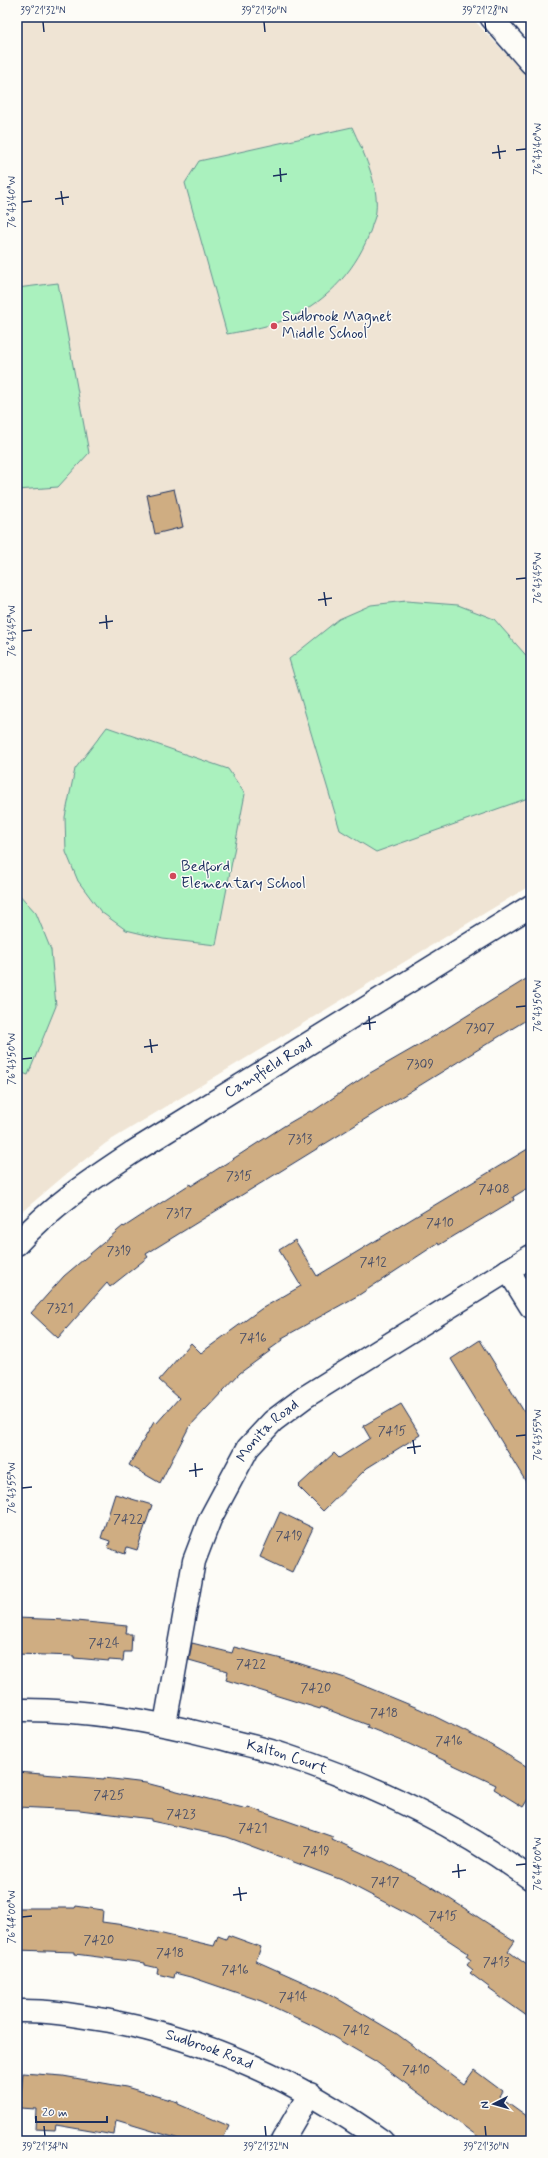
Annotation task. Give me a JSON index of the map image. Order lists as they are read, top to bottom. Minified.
{"streets":{"street":["Campfield Road","Monita Road","Kalton Court","Sudbrook Road"]},"crossings":[["Monita Road","Kalton Court"]],"places":["Sudbrook Magnet Middle School","Bedford Elementary School"],"house_numbers":["7307","7309","7313","7315","7408","7317","7410","7319","7412","7321","7416","7415","7422","7419","7424","7422","7420","7418","7416","7425","7423","7421","7419","7417","7415","7420","7418","7413","7416","7414","7412","7410"],"scale_bar":"20 m","north":"left","coordinates":["39°21'32\"N","39°21'30\"N","39°21'28\"N","76°43'40\"W","76°43'45\"W","76°43'50\"W","76°43'55\"W","76°44'00\"W","39°21'34\"N"]}
